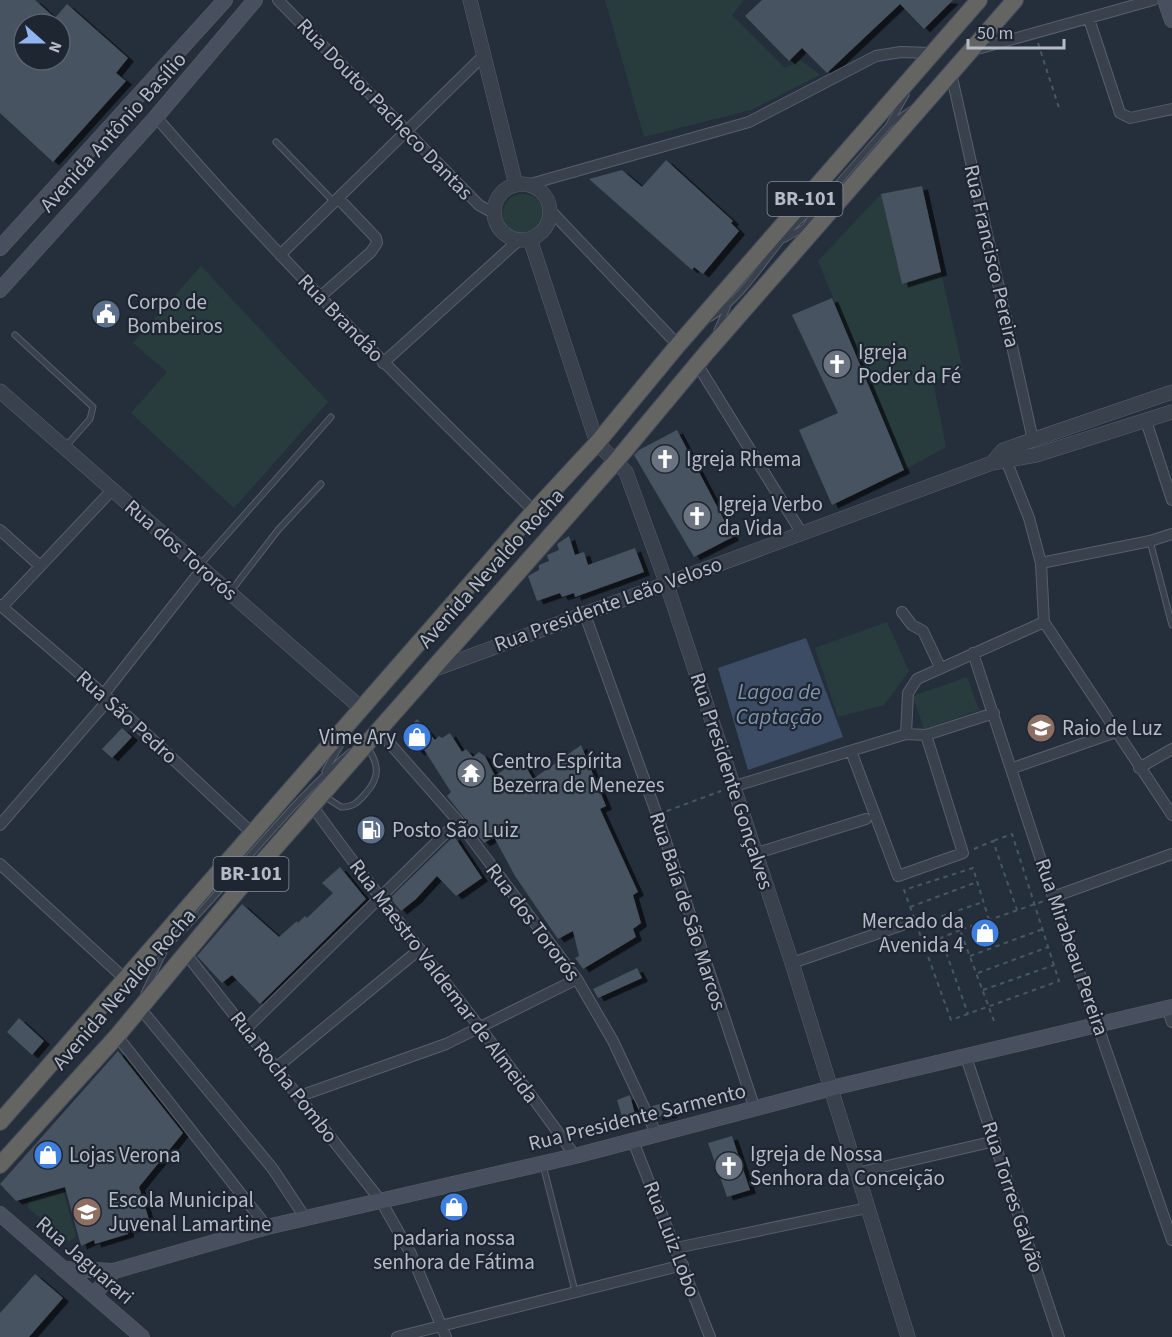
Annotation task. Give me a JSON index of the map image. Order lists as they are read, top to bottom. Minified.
{"streets":{"highway":["BR-101","Avenida Nevaldo Rocha"],"main road":["Avenida Antônio Basílio","Rua Presidente Sarmento","Rua Jaguarari"],"street":["Rua Doutor Pacheco Dantas","Rua Francisco Pereira","Rua Brandâo","Rua dos Tororós","Rua Presidente Leão Veloso","Rua São Pedro","Rua Presidente Gonçalves","Rua Baía de São Marcos","Rua Mirabeau Pereira","Rua Maestro Valdemar de Almeida","Rua Rocha Pombo","Rua Torres Galvão","Rua Luiz Lobo"]},"crossings":[["Avenida Antônio Basílio","Rua Brandâo"],["Rua Francisco Pereira","Avenida Nevaldo Rocha"],["Rua Francisco Pereira","Rua Presidente Leão Veloso"],["Rua Brandâo","Avenida Nevaldo Rocha"],["Rua dos Tororós","Avenida Nevaldo Rocha"],["Rua dos Tororós","Rua Presidente Sarmento"],["Avenida Nevaldo Rocha","Rua Presidente Leão Veloso"],["Avenida Nevaldo Rocha","Rua São Pedro"],["Avenida Nevaldo Rocha","Rua Presidente Gonçalves"],["Avenida Nevaldo Rocha","Rua Maestro Valdemar de Almeida"],["Avenida Nevaldo Rocha","Rua Rocha Pombo"],["Rua Presidente Leão Veloso","Rua Presidente Gonçalves"],["Rua Presidente Leão Veloso","Rua Baía de São Marcos"],["Rua Presidente Gonçalves","Rua Presidente Sarmento"],["Rua Baía de São Marcos","Rua Presidente Sarmento"],["Rua Mirabeau Pereira","Rua Presidente Sarmento"],["Rua Maestro Valdemar de Almeida","Rua Presidente Sarmento"],["Rua Rocha Pombo","Rua Presidente Sarmento"],["Rua Presidente Sarmento","Rua Torres Galvão"],["Rua Presidente Sarmento","Rua Luiz Lobo"],["Rua Presidente Sarmento","Rua Jaguarari"]],"water":["Lagoa de Captação"],"places":{"public building":["Corpo de Bombeiros"],"church":["Igreja Poder da Fé","Igreja Rhema","Igreja Verbo da Vida","Igreja de Nossa Senhora da Conceição"],"school or university":["Raio de Luz","Escola Municipal Juvenal Lamartine"],"shop":["Vime Ary","Mercado da Avenida 4","Lojas Verona","padaria nossa senhora de Fátima"],"temple":["Centro Espírita Bezerra de Menezes"],"fuel station":["Posto São Luiz"]},"scale_bar":"50 m","north":"right"}
